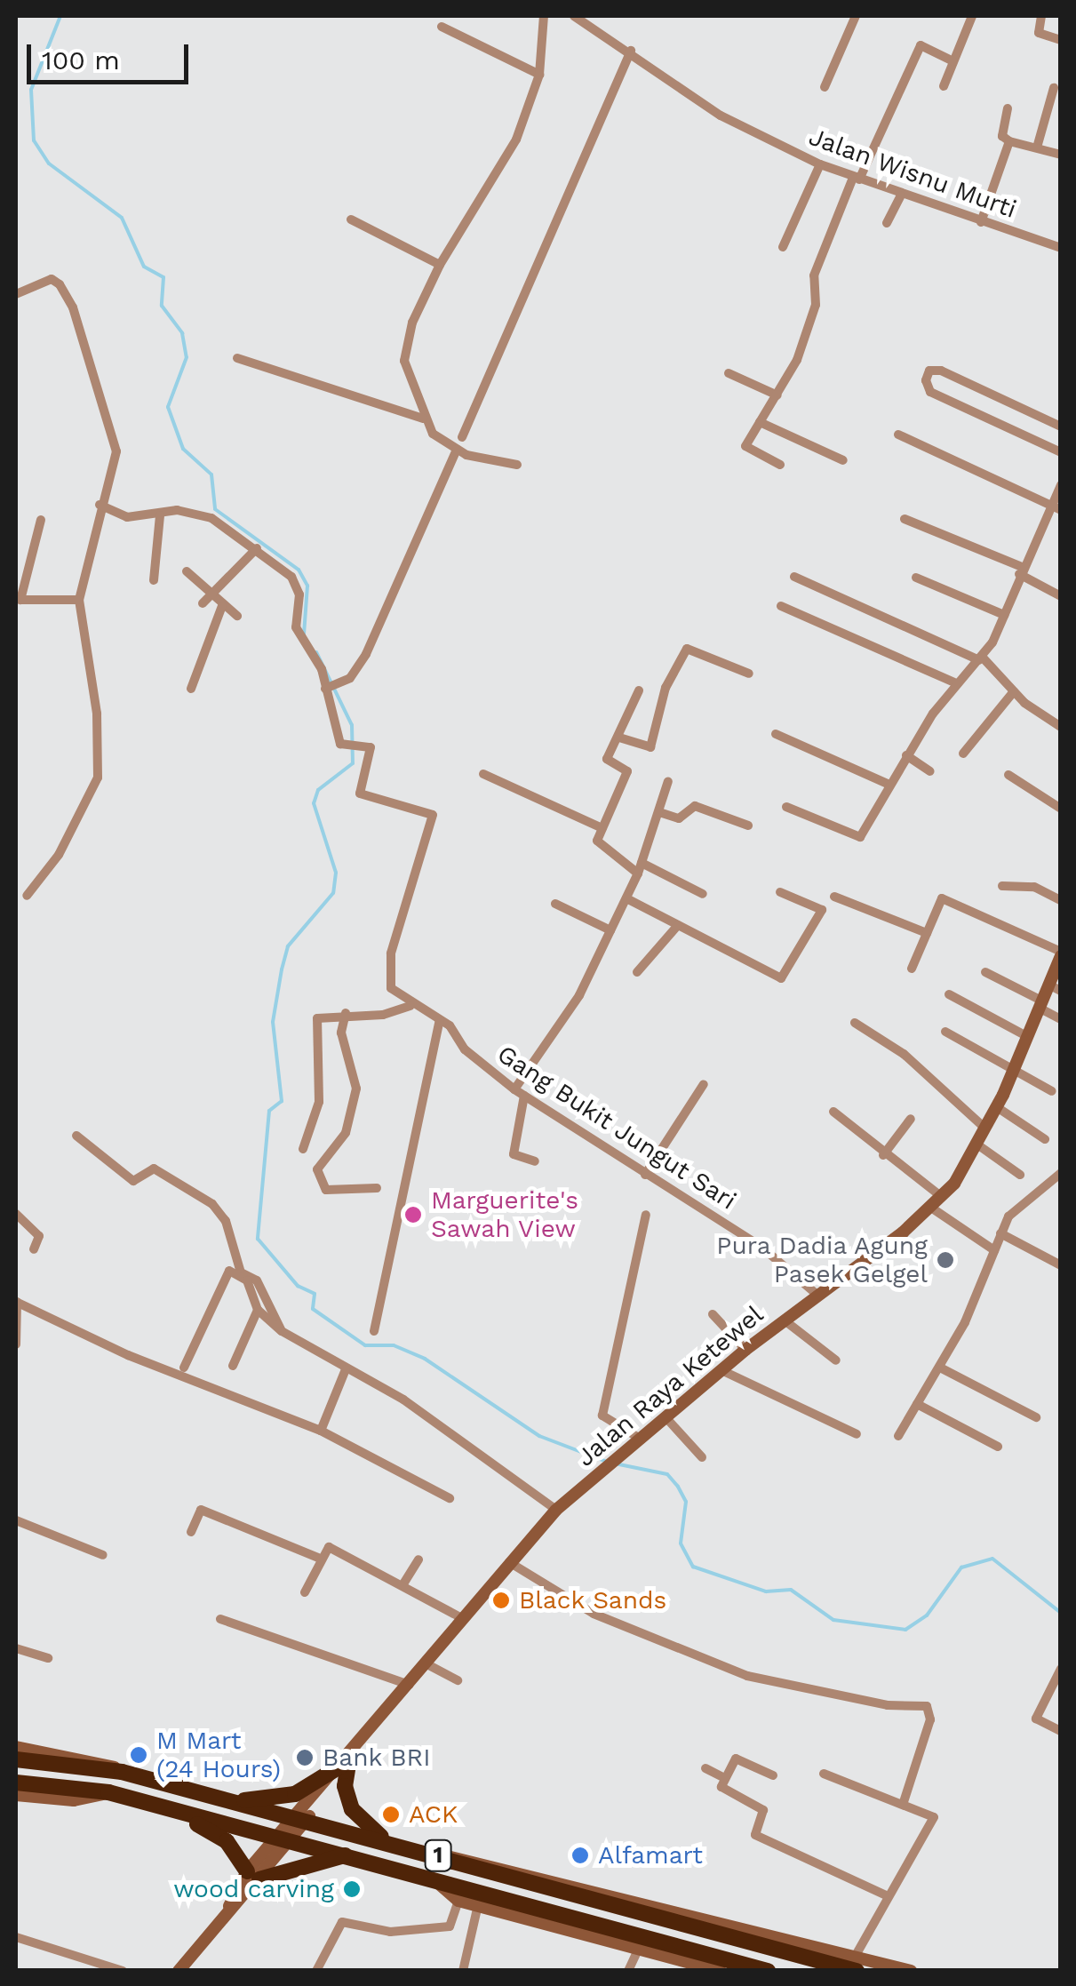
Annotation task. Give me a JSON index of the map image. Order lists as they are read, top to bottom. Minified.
{"streets":{"highway":["1"],"main road":["Jalan Raya Ketewel"],"street":["Jalan Wisnu Murti","Gang Bukit Jungut Sari"]},"crossings":[["Gang Bukit Jungut Sari","Jalan Raya Ketewel"],["Jalan Raya Ketewel","1"]],"places":["Marguerite's Sawah View","Pura Dadia Agung Pasek Gelgel","Black Sands","M Mart (24 Hours)","Bank BRI","ACK","Alfamart","wood carving"],"scale_bar":"100 m"}
